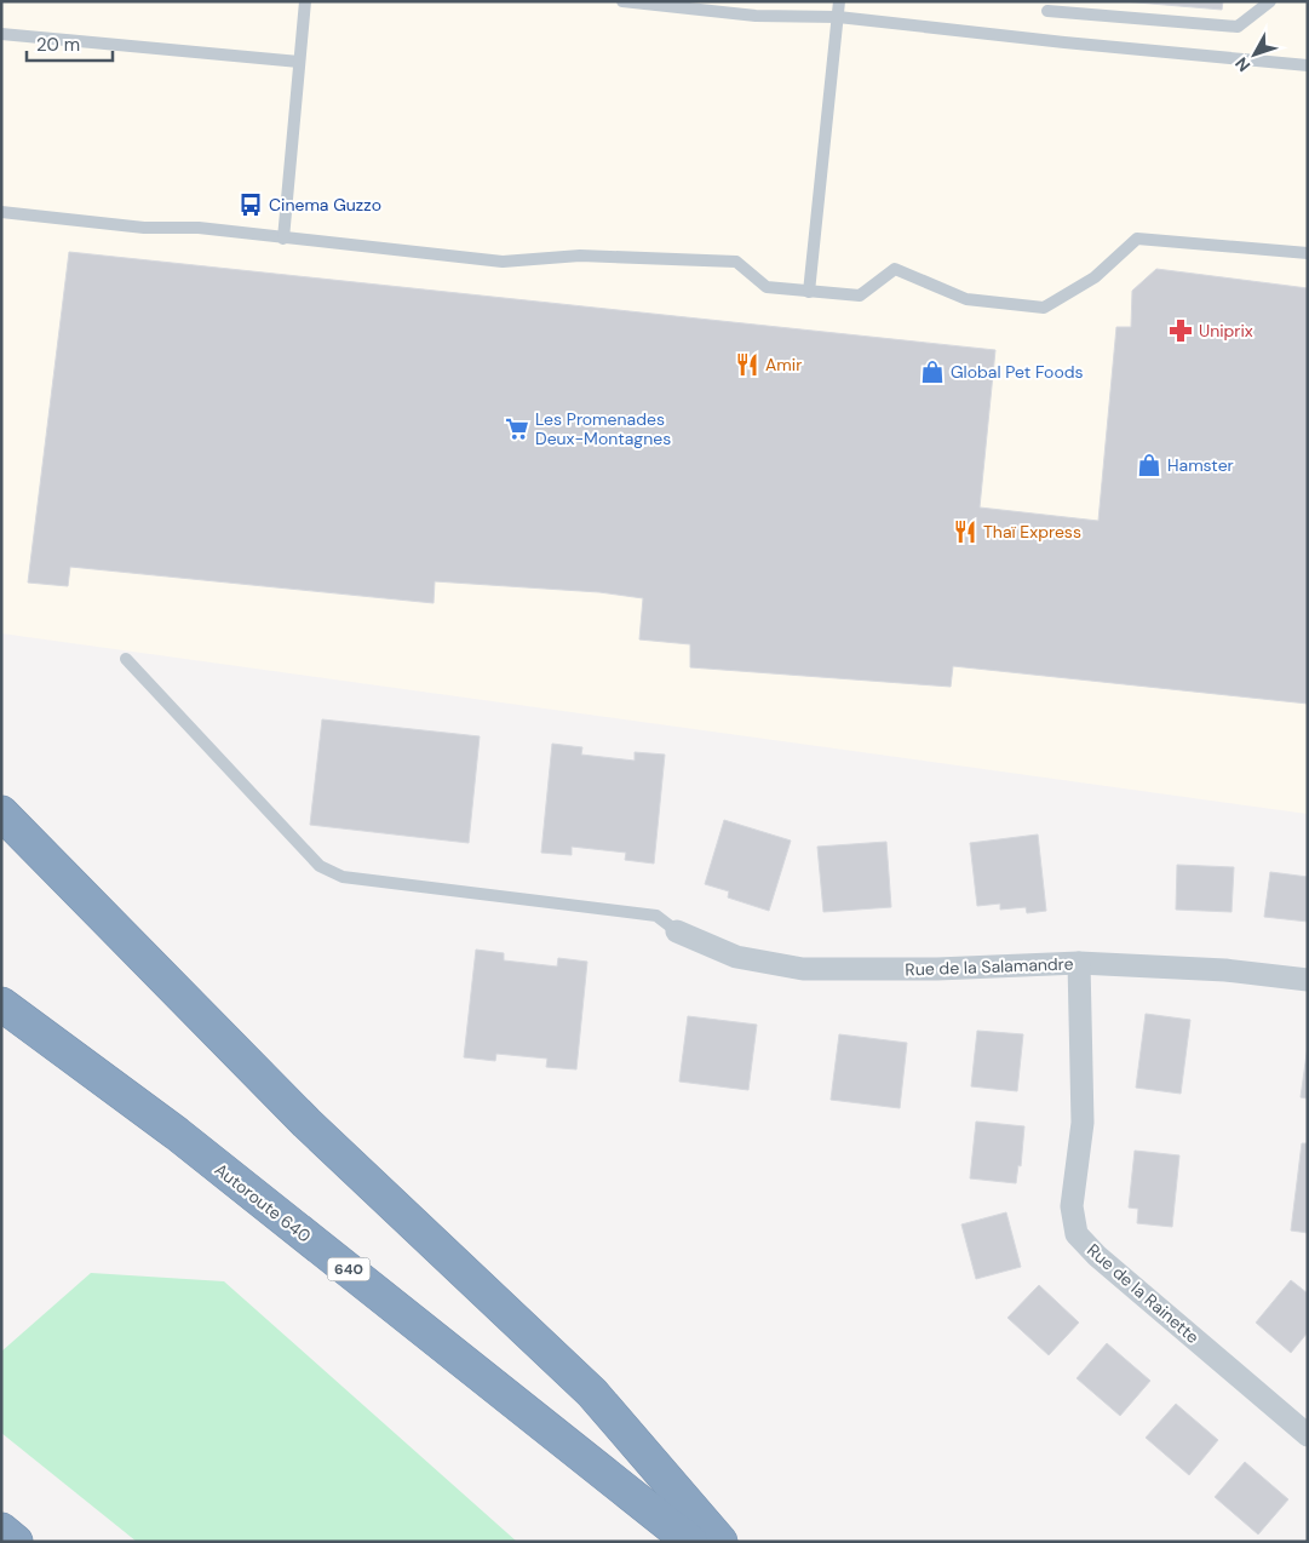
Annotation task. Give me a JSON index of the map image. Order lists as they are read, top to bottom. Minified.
{"streets":{"highway":["Autoroute 640","640"],"street":["Rue de la Salamandre","Rue de la Rainette"]},"crossings":[["Rue de la Salamandre","Rue de la Rainette"]],"places":{"bus stop":["Cinema Guzzo"],"pharmacy":["Uniprix"],"restaurant":["Amir","Thaï Express"],"shop":["Global Pet Foods","Hamster"],"supermarket":["Les Promenades Deux-Montagnes"]},"scale_bar":"20 m","north":"bottom left"}
